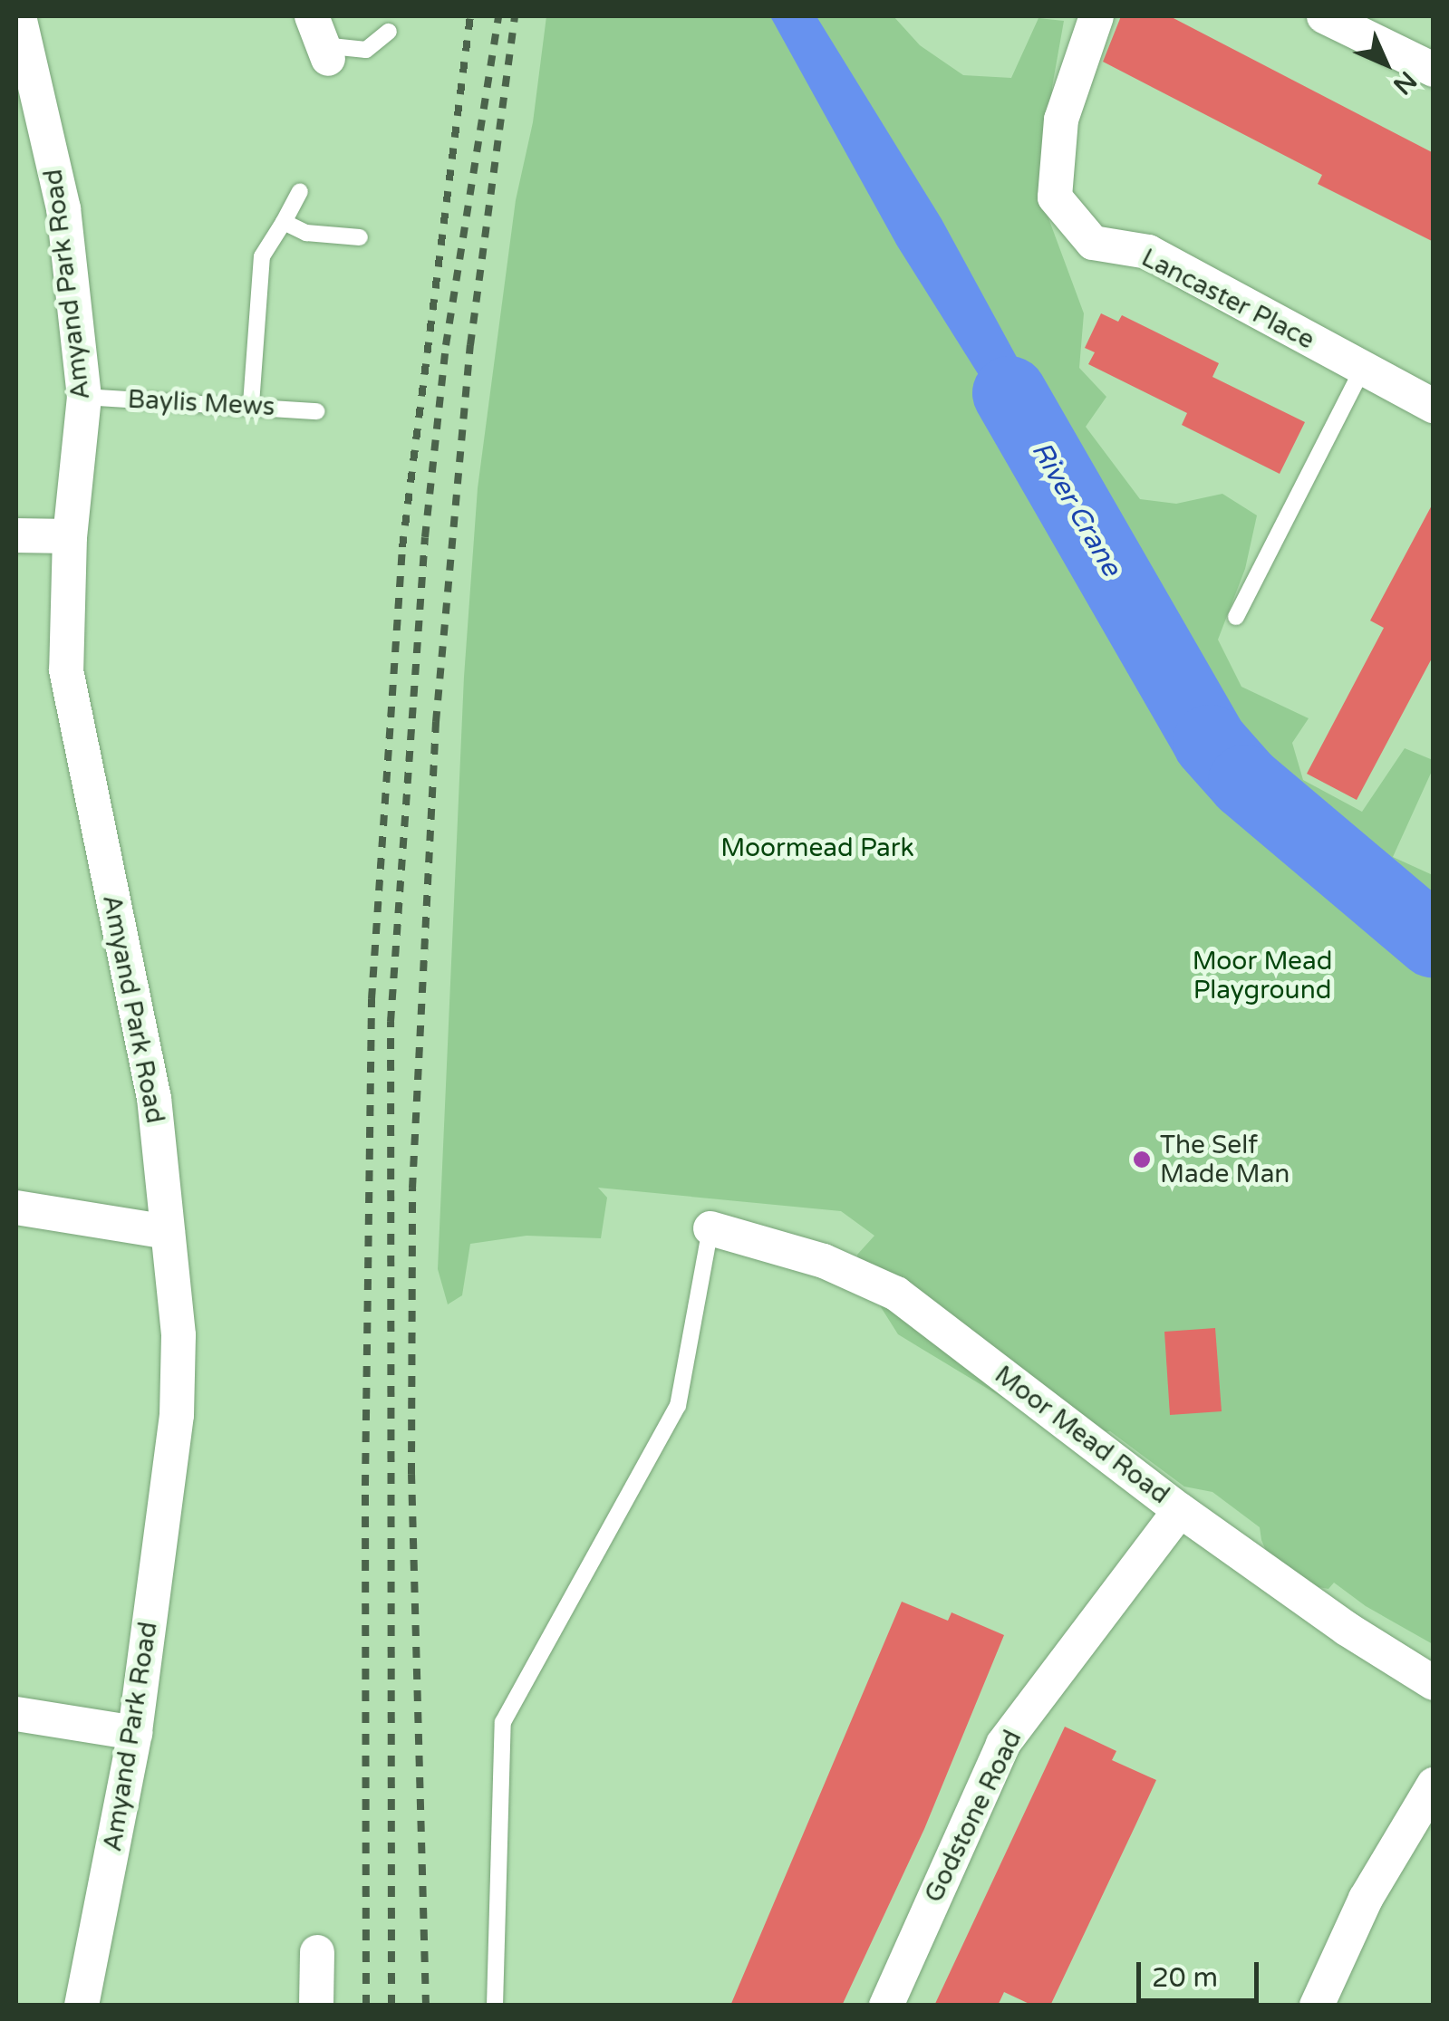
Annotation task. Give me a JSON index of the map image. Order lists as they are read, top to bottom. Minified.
{"streets":{"street":["Amyand Park Road","Lancaster Place","Moor Mead Road","Godstone Road"],"lane":["Baylis Mews"]},"crossings":[["Amyand Park Road","Baylis Mews"],["Moor Mead Road","Godstone Road"]],"water":["River Crane"],"parks":["Moormead Park","Moor Mead Playground"],"places":["The Self Made Man"],"scale_bar":"20 m","north":"bottom right"}
